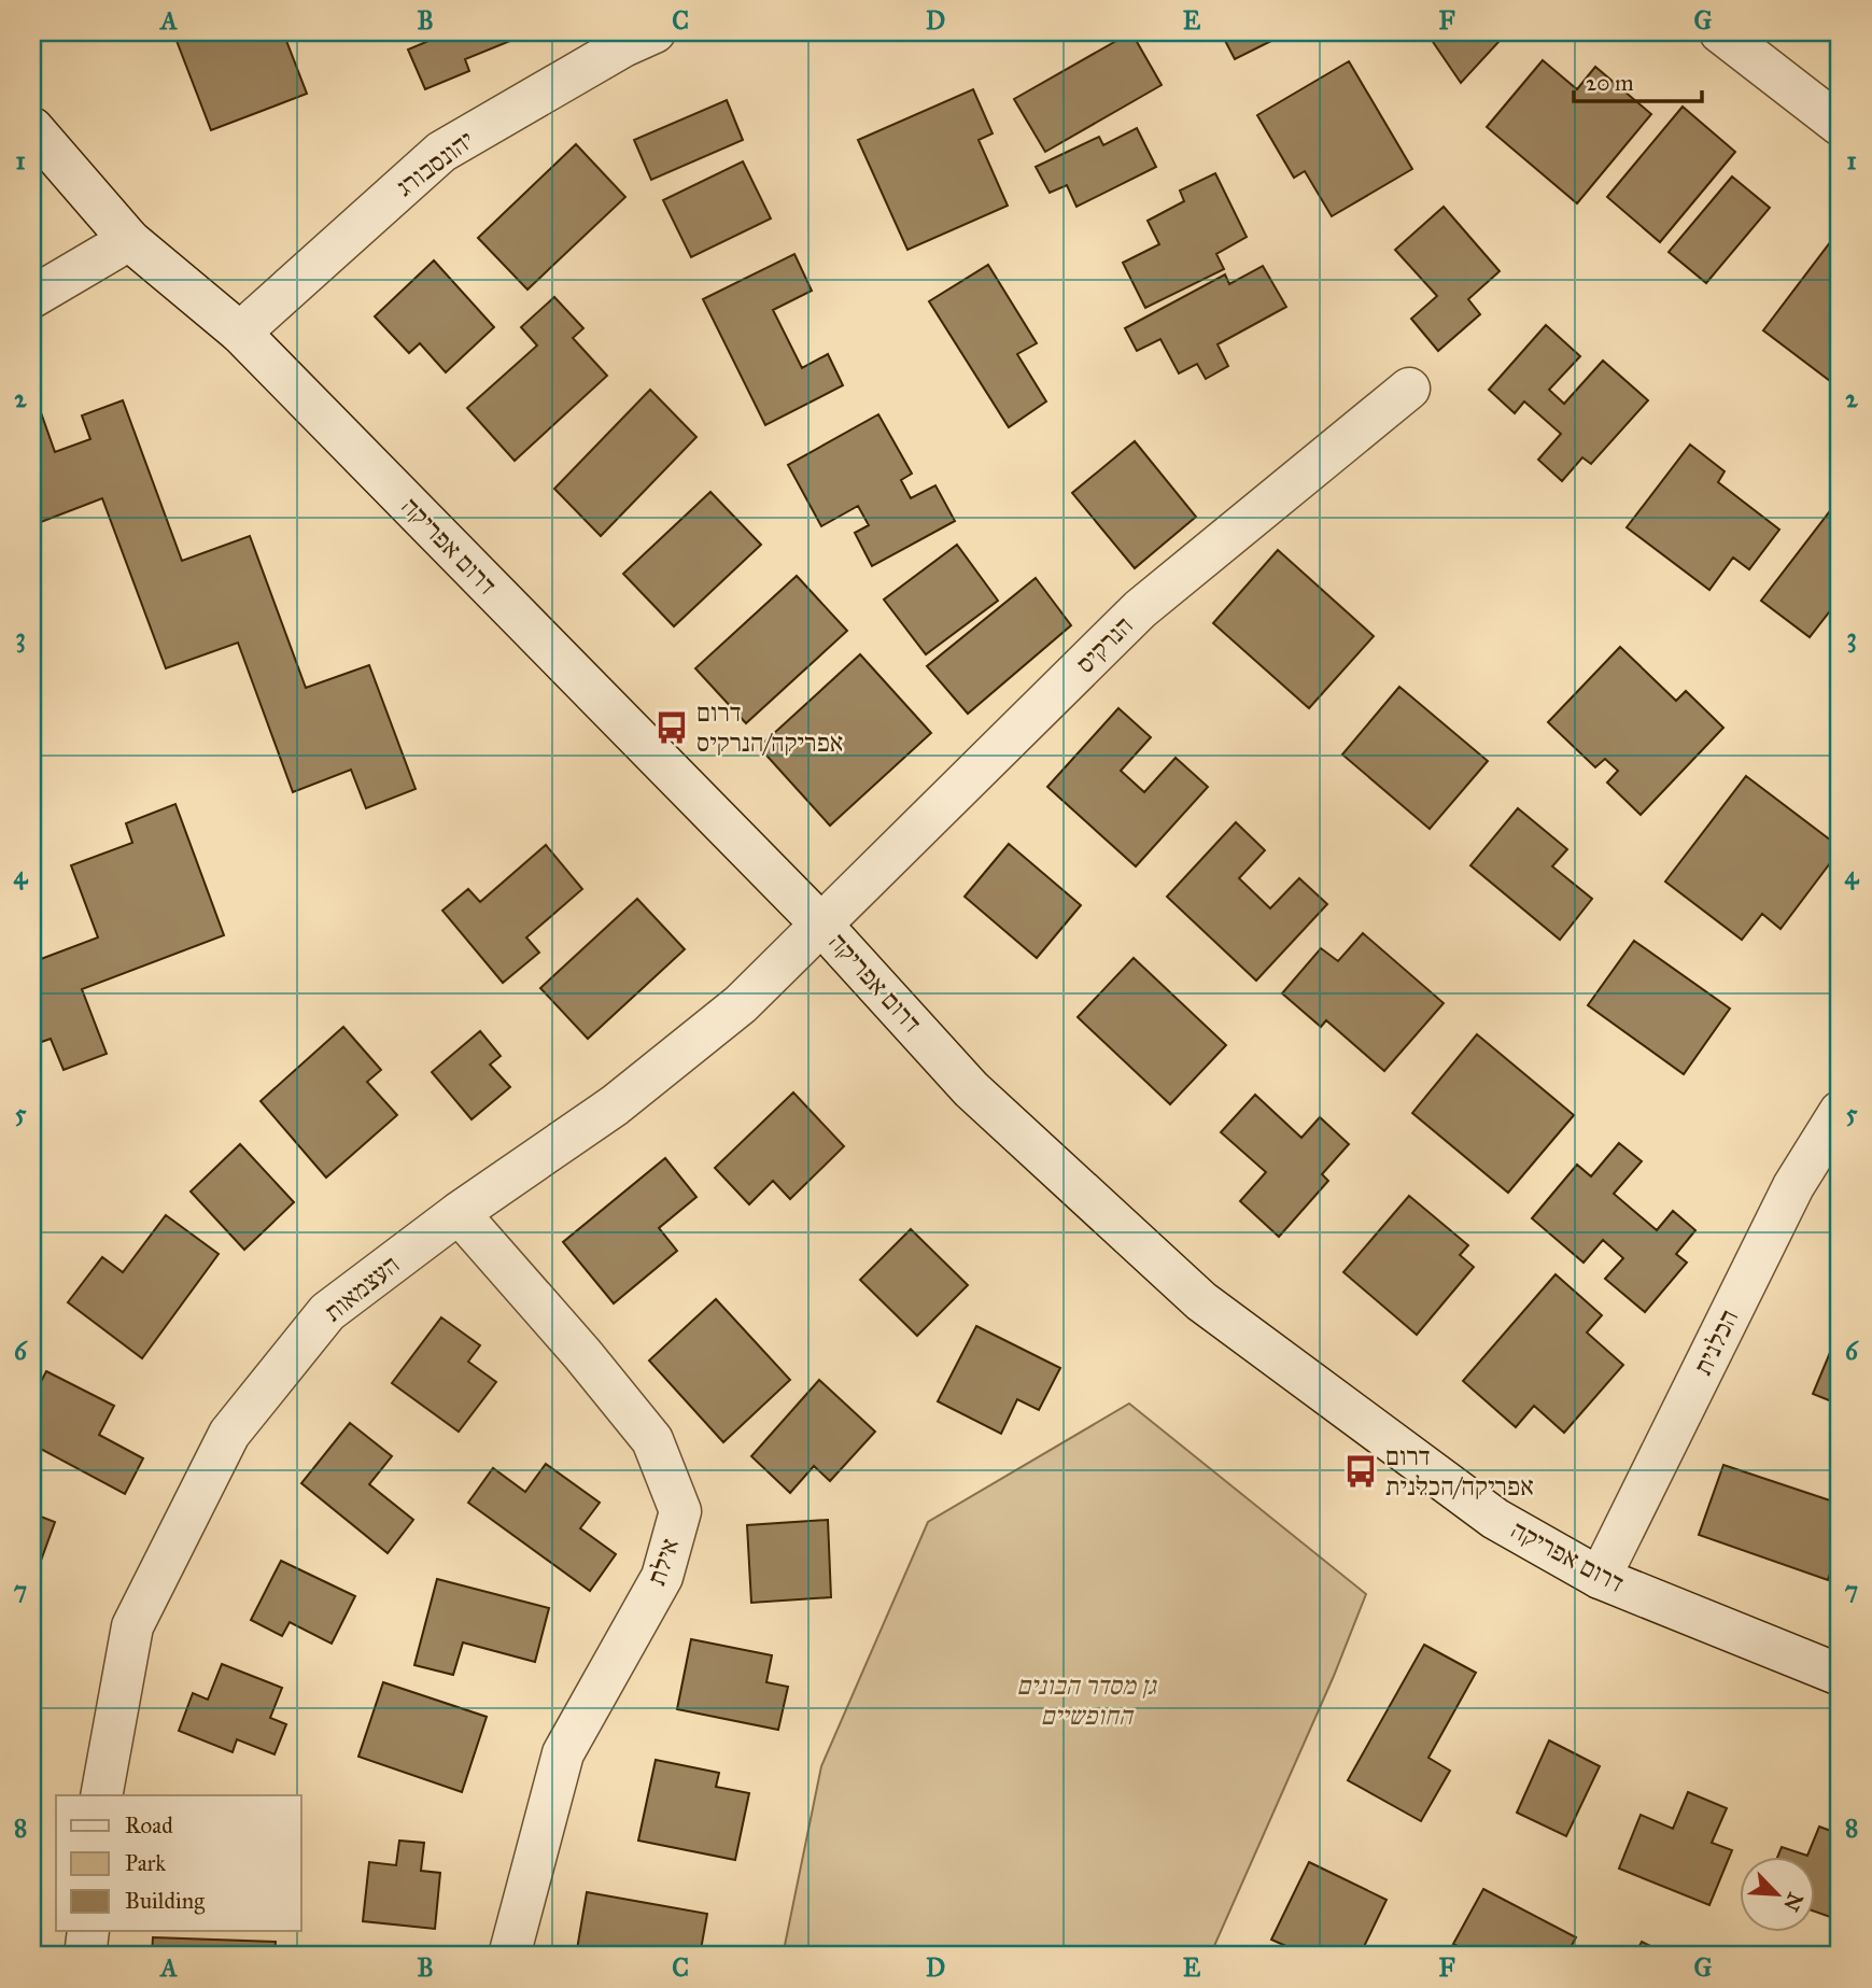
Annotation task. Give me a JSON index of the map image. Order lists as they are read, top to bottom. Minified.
{"streets":{"street":["יהונסבורג","דרום אפריקה","הנרקיס","העצמאות","הכלנית","אילת"]},"crossings":[["יהונסבורג","דרום אפריקה"],["דרום אפריקה","הנרקיס"],["דרום אפריקה","העצמאות"],["דרום אפריקה","הכלנית"],["הנרקיס","העצמאות"],["העצמאות","אילת"]],"parks":["גן מסדר הבונים החופשיים"],"places":{"bus stop":["דרום אפריקה/הנרקיס","דרום אפריקה/הכלנית"]},"legend":["Road","Park","Building"],"scale_bar":"20 m","north":"bottom right","grid":{"columns":["A","B","C","D","E","F","G"],"rows":["1","2","3","4","5","6","7","8"]}}
